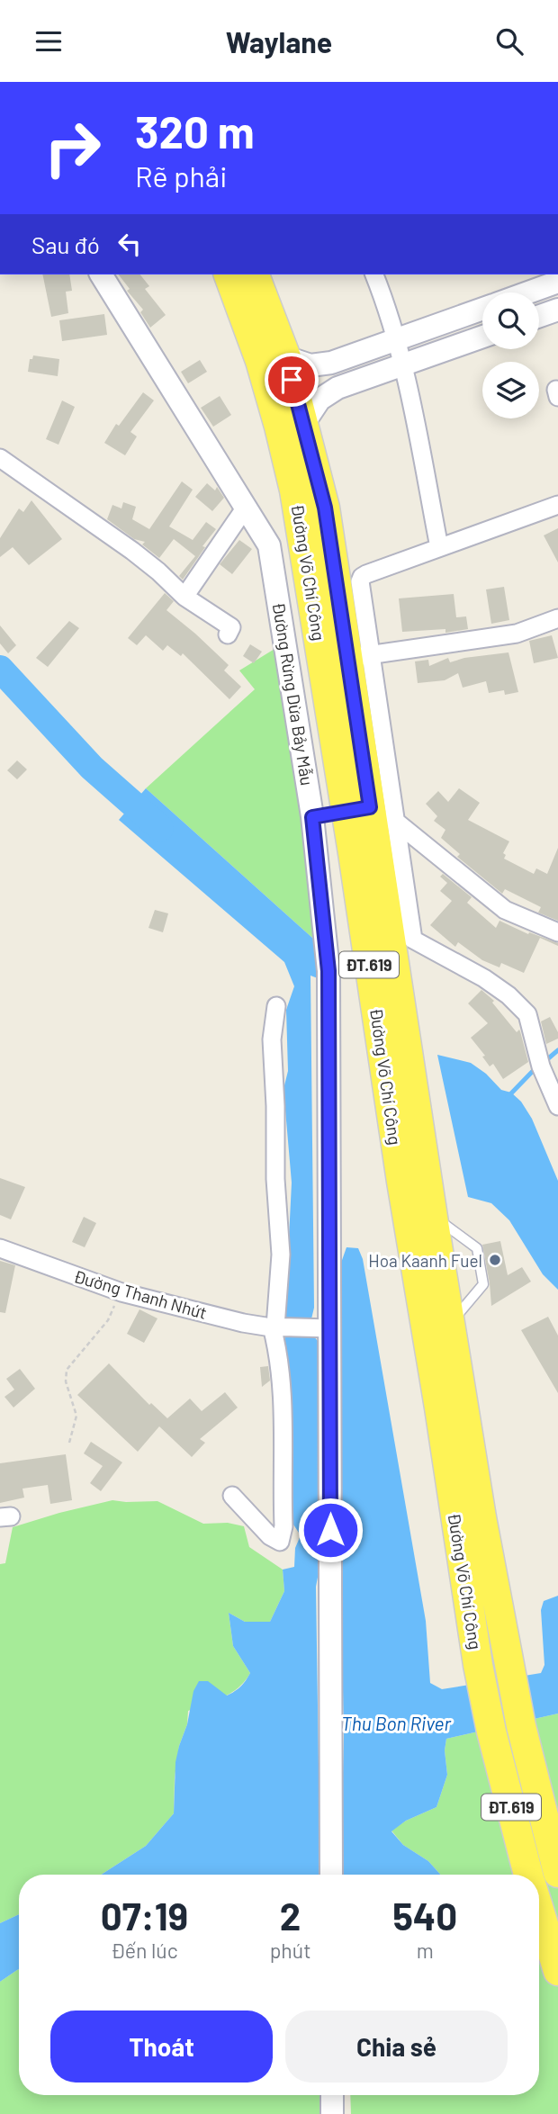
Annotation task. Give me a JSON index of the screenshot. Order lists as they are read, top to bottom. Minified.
{"streets":{"main road":["Đường Võ Chí Công","ĐT.619"],"street":["Đường Rừng Dừa Bảy Mẫu","Đường Thanh Nhứt"]},"crossings":[["Đường Rừng Dừa Bảy Mẫu","Đường Thanh Nhứt"]],"water":["Thu Bon River"],"places":["Hoa Kaanh Fuel"],"page":{"header":"Waylane","turn":["320 m","Rẽ phải"],"then":"Sau đó","eta":["07:19","Đến lúc","2","phút","540","m"],"buttons":["Thoát","Chia sẻ"]}}
